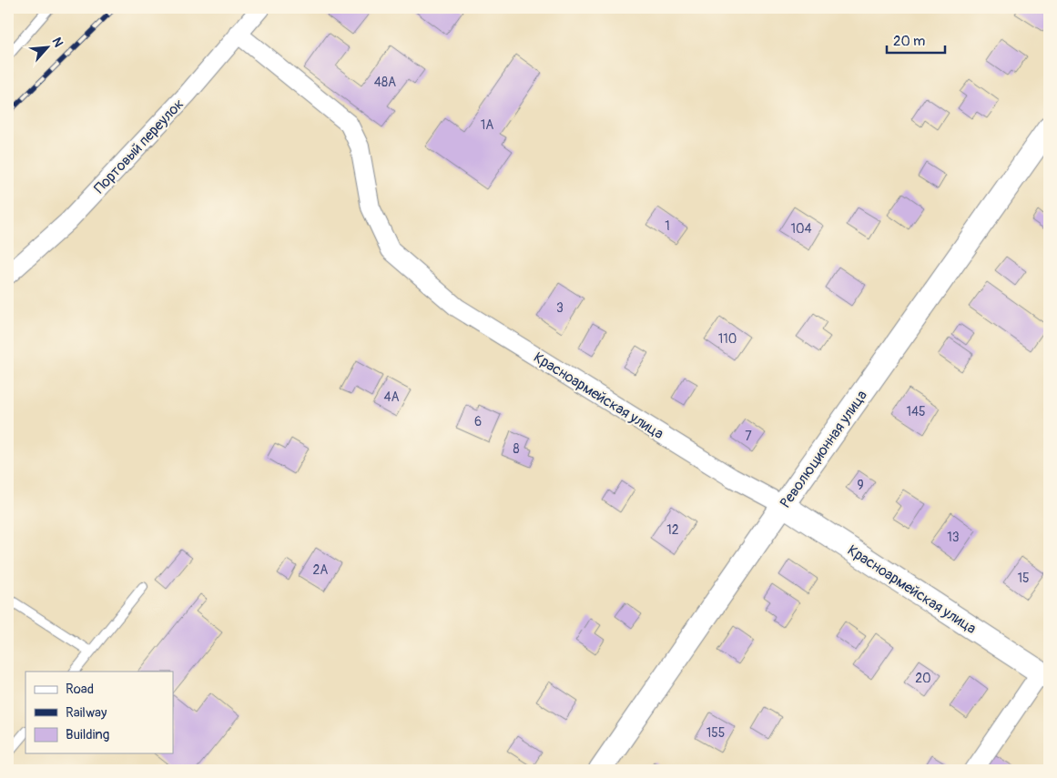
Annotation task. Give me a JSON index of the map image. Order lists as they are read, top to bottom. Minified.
{"streets":{"street":["Портовый переулок","Красноармейская улица","Революционная улица"]},"crossings":[["Портовый переулок","Красноармейская улица"],["Красноармейская улица","Революционная улица"]],"house_numbers":["48А","1А","1","104","3","110","4А","145","6","7","8","9","12","13","2А","15","20","155"],"legend":["Road","Railway","Building"],"scale_bar":"20 m","north":"top right"}
